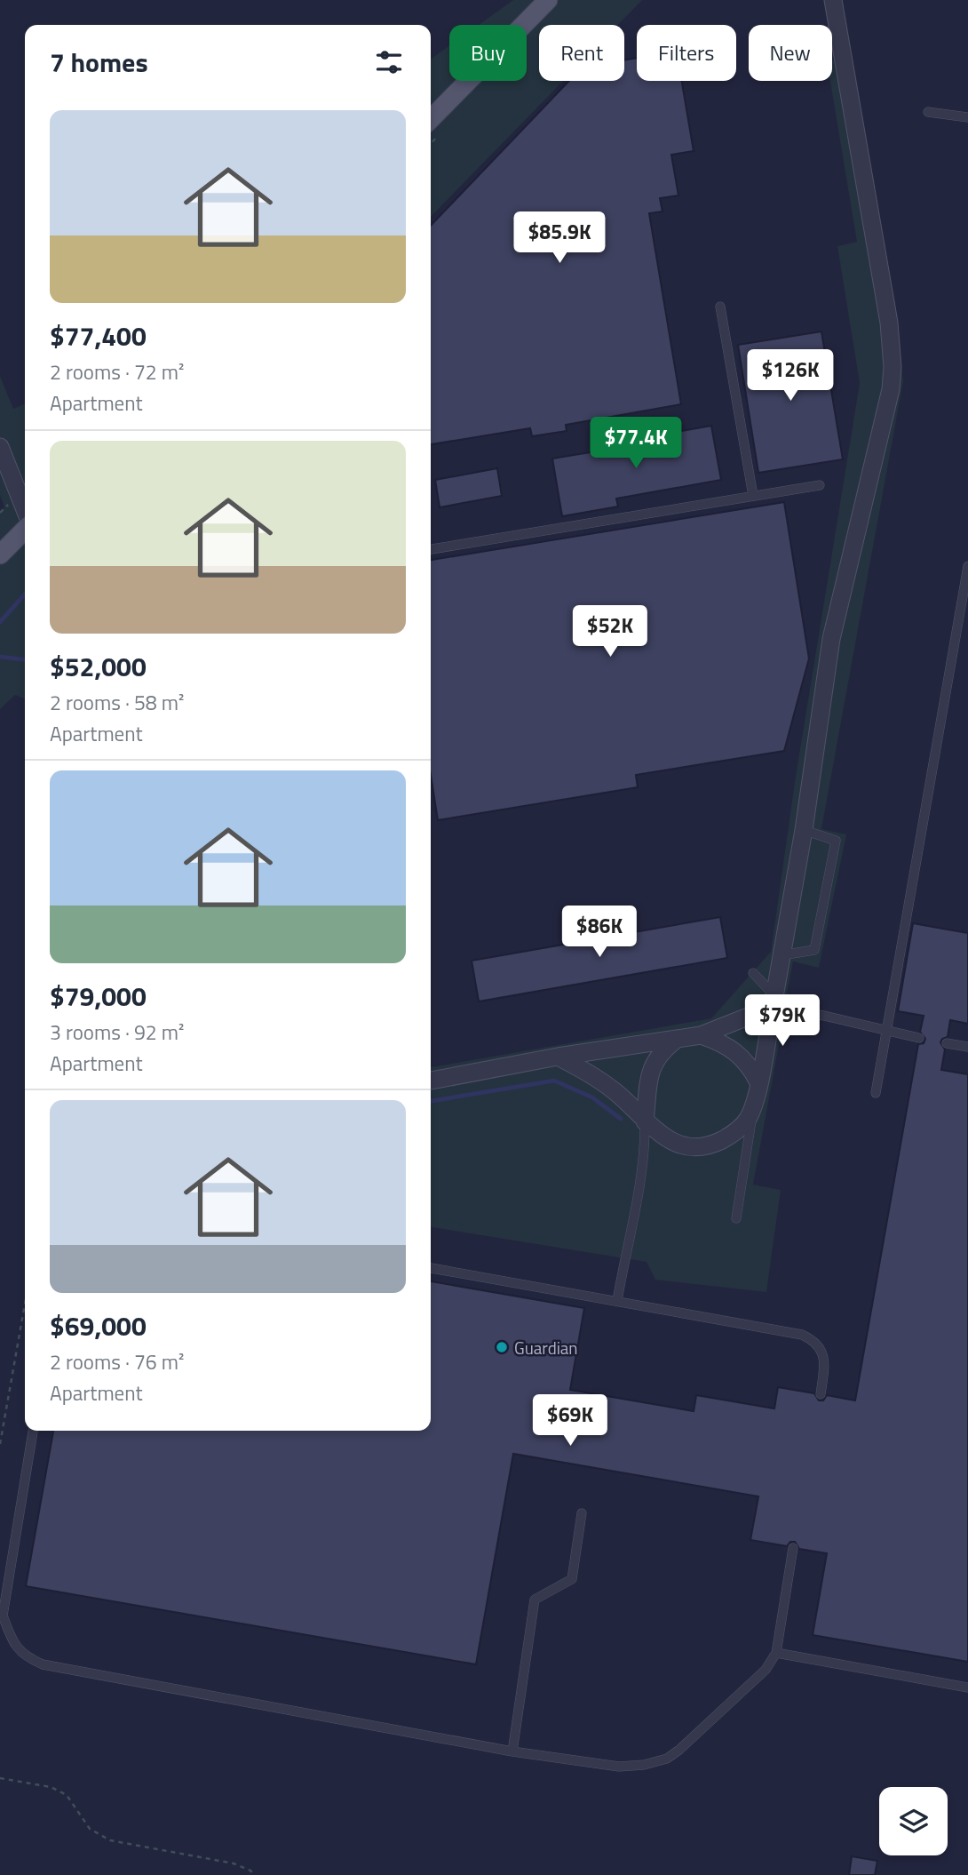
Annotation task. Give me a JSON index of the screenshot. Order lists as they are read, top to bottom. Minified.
{"places":["Guardian"],"page":{"chip":["Buy","Rent","Filters","New"],"heading":"7 homes","list":[{"name":"$77,400","note":"2 rooms · 72 m² · Apartment"},{"name":"$52,000","note":"2 rooms · 58 m² · Apartment"},{"name":"$79,000","note":"3 rooms · 92 m² · Apartment"},{"name":"$69,000","note":"2 rooms · 76 m² · Apartment"}],"price":["$85.9K","$126K","$77.4K","$52K","$86K","$79K","$69K"]}}
